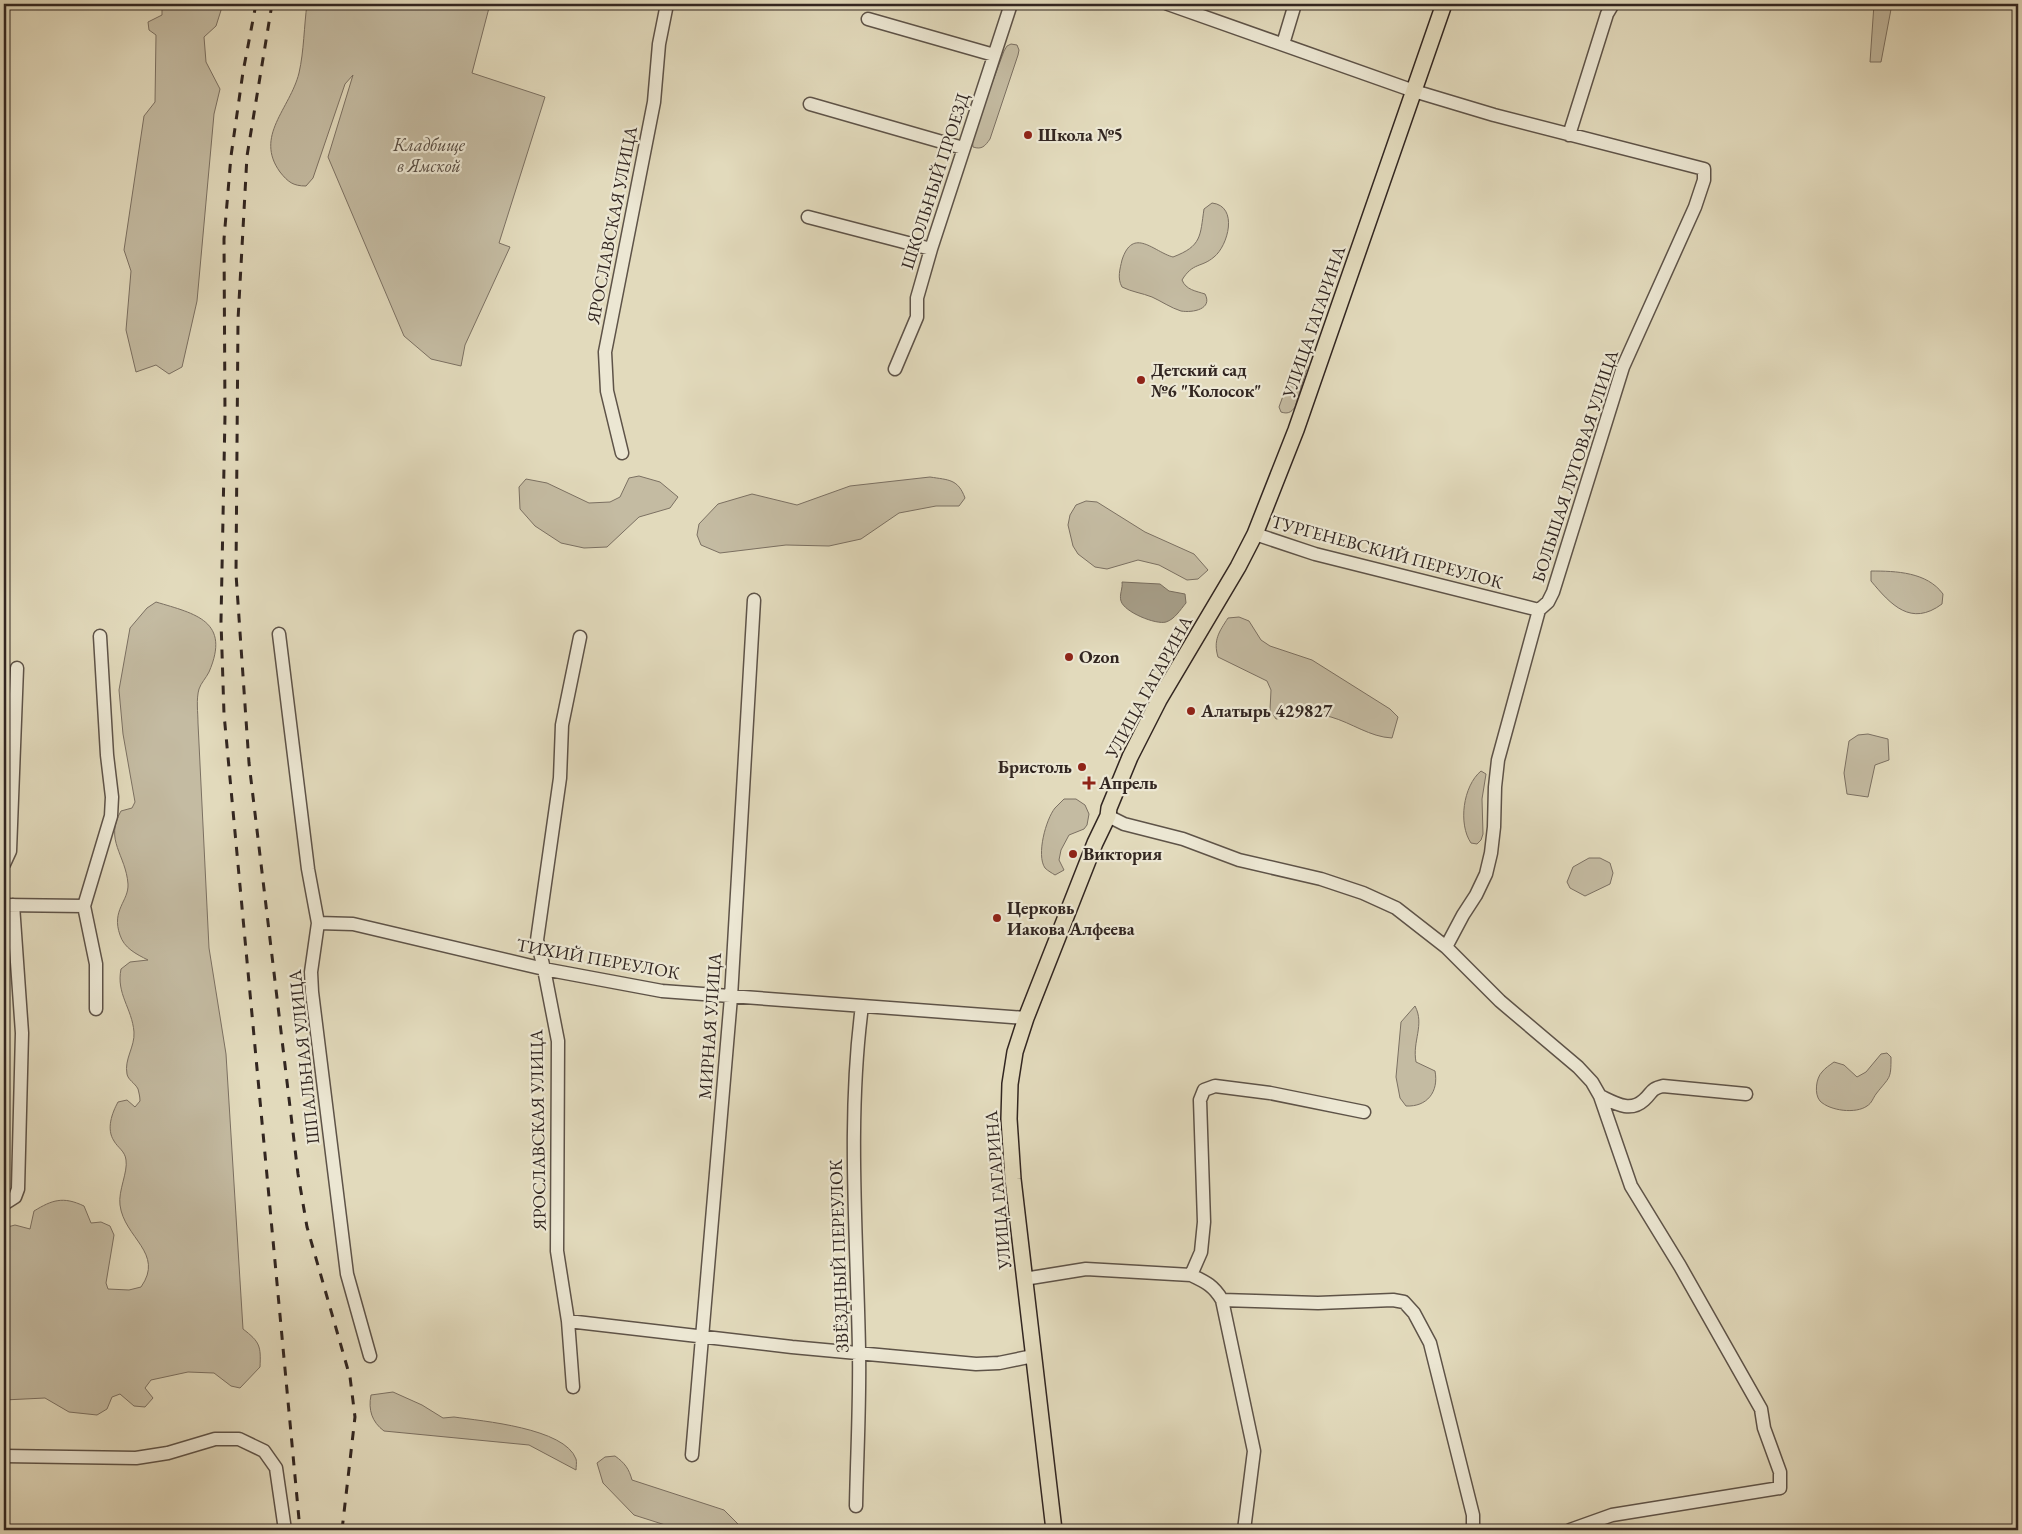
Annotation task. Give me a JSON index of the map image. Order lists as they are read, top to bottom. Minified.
{"streets":{"main road":["УЛИЦА ГАГАРИНА"],"street":["ШКОЛЬНЫЙ ПРОЕЗД","ЯРОСЛАВСКАЯ УЛИЦА","БОЛЬШАЯ ЛУГОВАЯ УЛИЦА","ТУРГЕНЕВСКИЙ ПЕРЕУЛОК","ТИХИЙ ПЕРЕУЛОК","МИРНАЯ УЛИЦА","ШПАЛЬНАЯ УЛИЦА","ЗВЁЗДНЫЙ ПЕРЕУЛОК"]},"crossings":[["ЯРОСЛАВСКАЯ УЛИЦА","ТИХИЙ ПЕРЕУЛОК"],["УЛИЦА ГАГАРИНА","ТУРГЕНЕВСКИЙ ПЕРЕУЛОК"],["УЛИЦА ГАГАРИНА","ТИХИЙ ПЕРЕУЛОК"],["БОЛЬШАЯ ЛУГОВАЯ УЛИЦА","ТУРГЕНЕВСКИЙ ПЕРЕУЛОК"],["ТИХИЙ ПЕРЕУЛОК","МИРНАЯ УЛИЦА"],["ТИХИЙ ПЕРЕУЛОК","ШПАЛЬНАЯ УЛИЦА"],["ТИХИЙ ПЕРЕУЛОК","ЗВЁЗДНЫЙ ПЕРЕУЛОК"]],"parks":["Кладбище в Ямской"],"places":{"other":["Школа №5","Детский сад №6 \"Колосок\"","Ozon","Алатырь 429827","Бристоль","Виктория","Церковь Иакова Алфеева"],"health":["Апрель"]}}
